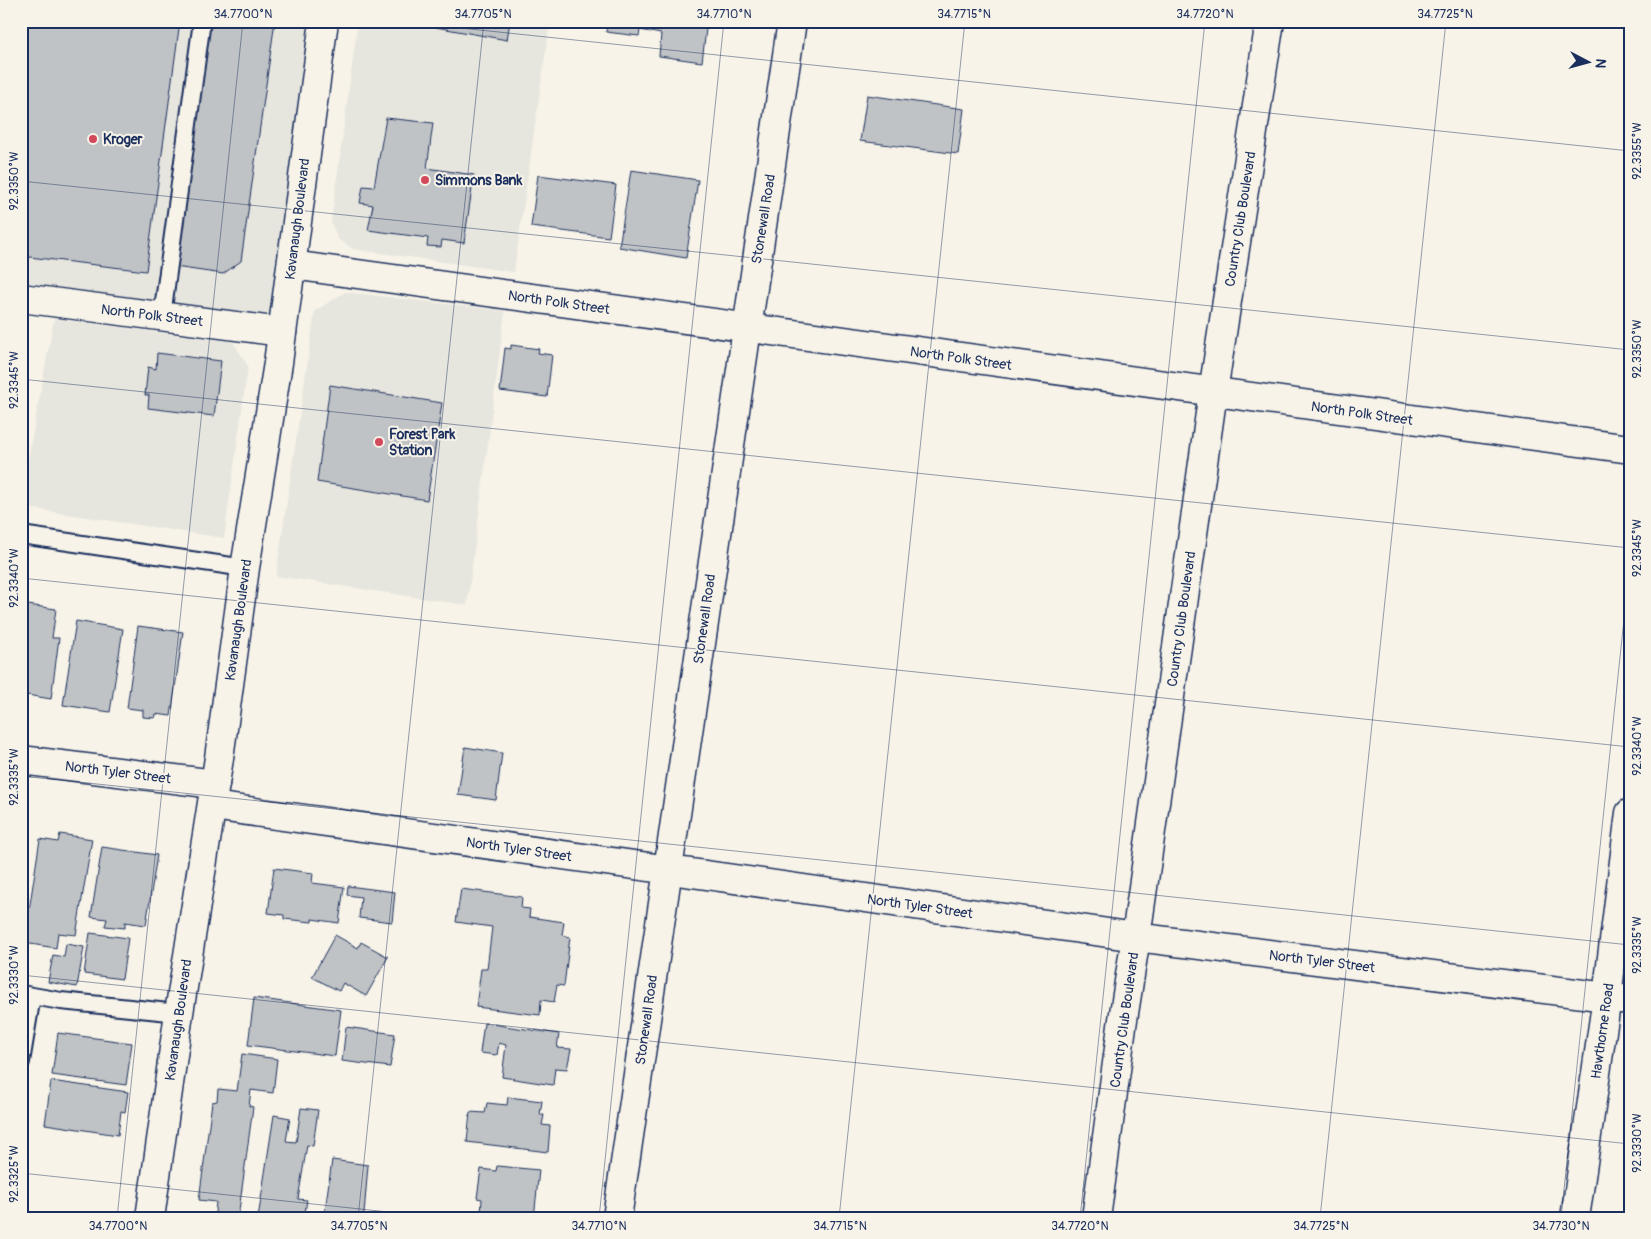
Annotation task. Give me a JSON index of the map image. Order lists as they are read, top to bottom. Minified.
{"streets":{"street":["Kavanaugh Boulevard","Stonewall Road","Country Club Boulevard","North Polk Street","North Tyler Street","Hawthorne Road"]},"crossings":[["Kavanaugh Boulevard","North Polk Street"],["Kavanaugh Boulevard","North Tyler Street"],["Stonewall Road","North Polk Street"],["Stonewall Road","North Tyler Street"],["Country Club Boulevard","North Polk Street"],["Country Club Boulevard","North Tyler Street"],["North Tyler Street","Hawthorne Road"]],"places":["Kroger","Simmons Bank","Forest Park Station"],"north":"right","coordinates":["34.7700°N","34.7705°N","34.7710°N","34.7715°N","34.7720°N","34.7725°N","92.3355°W","92.3350°W","92.3345°W","92.3340°W","92.3335°W","92.3330°W","92.3325°W","34.7730°N"]}
